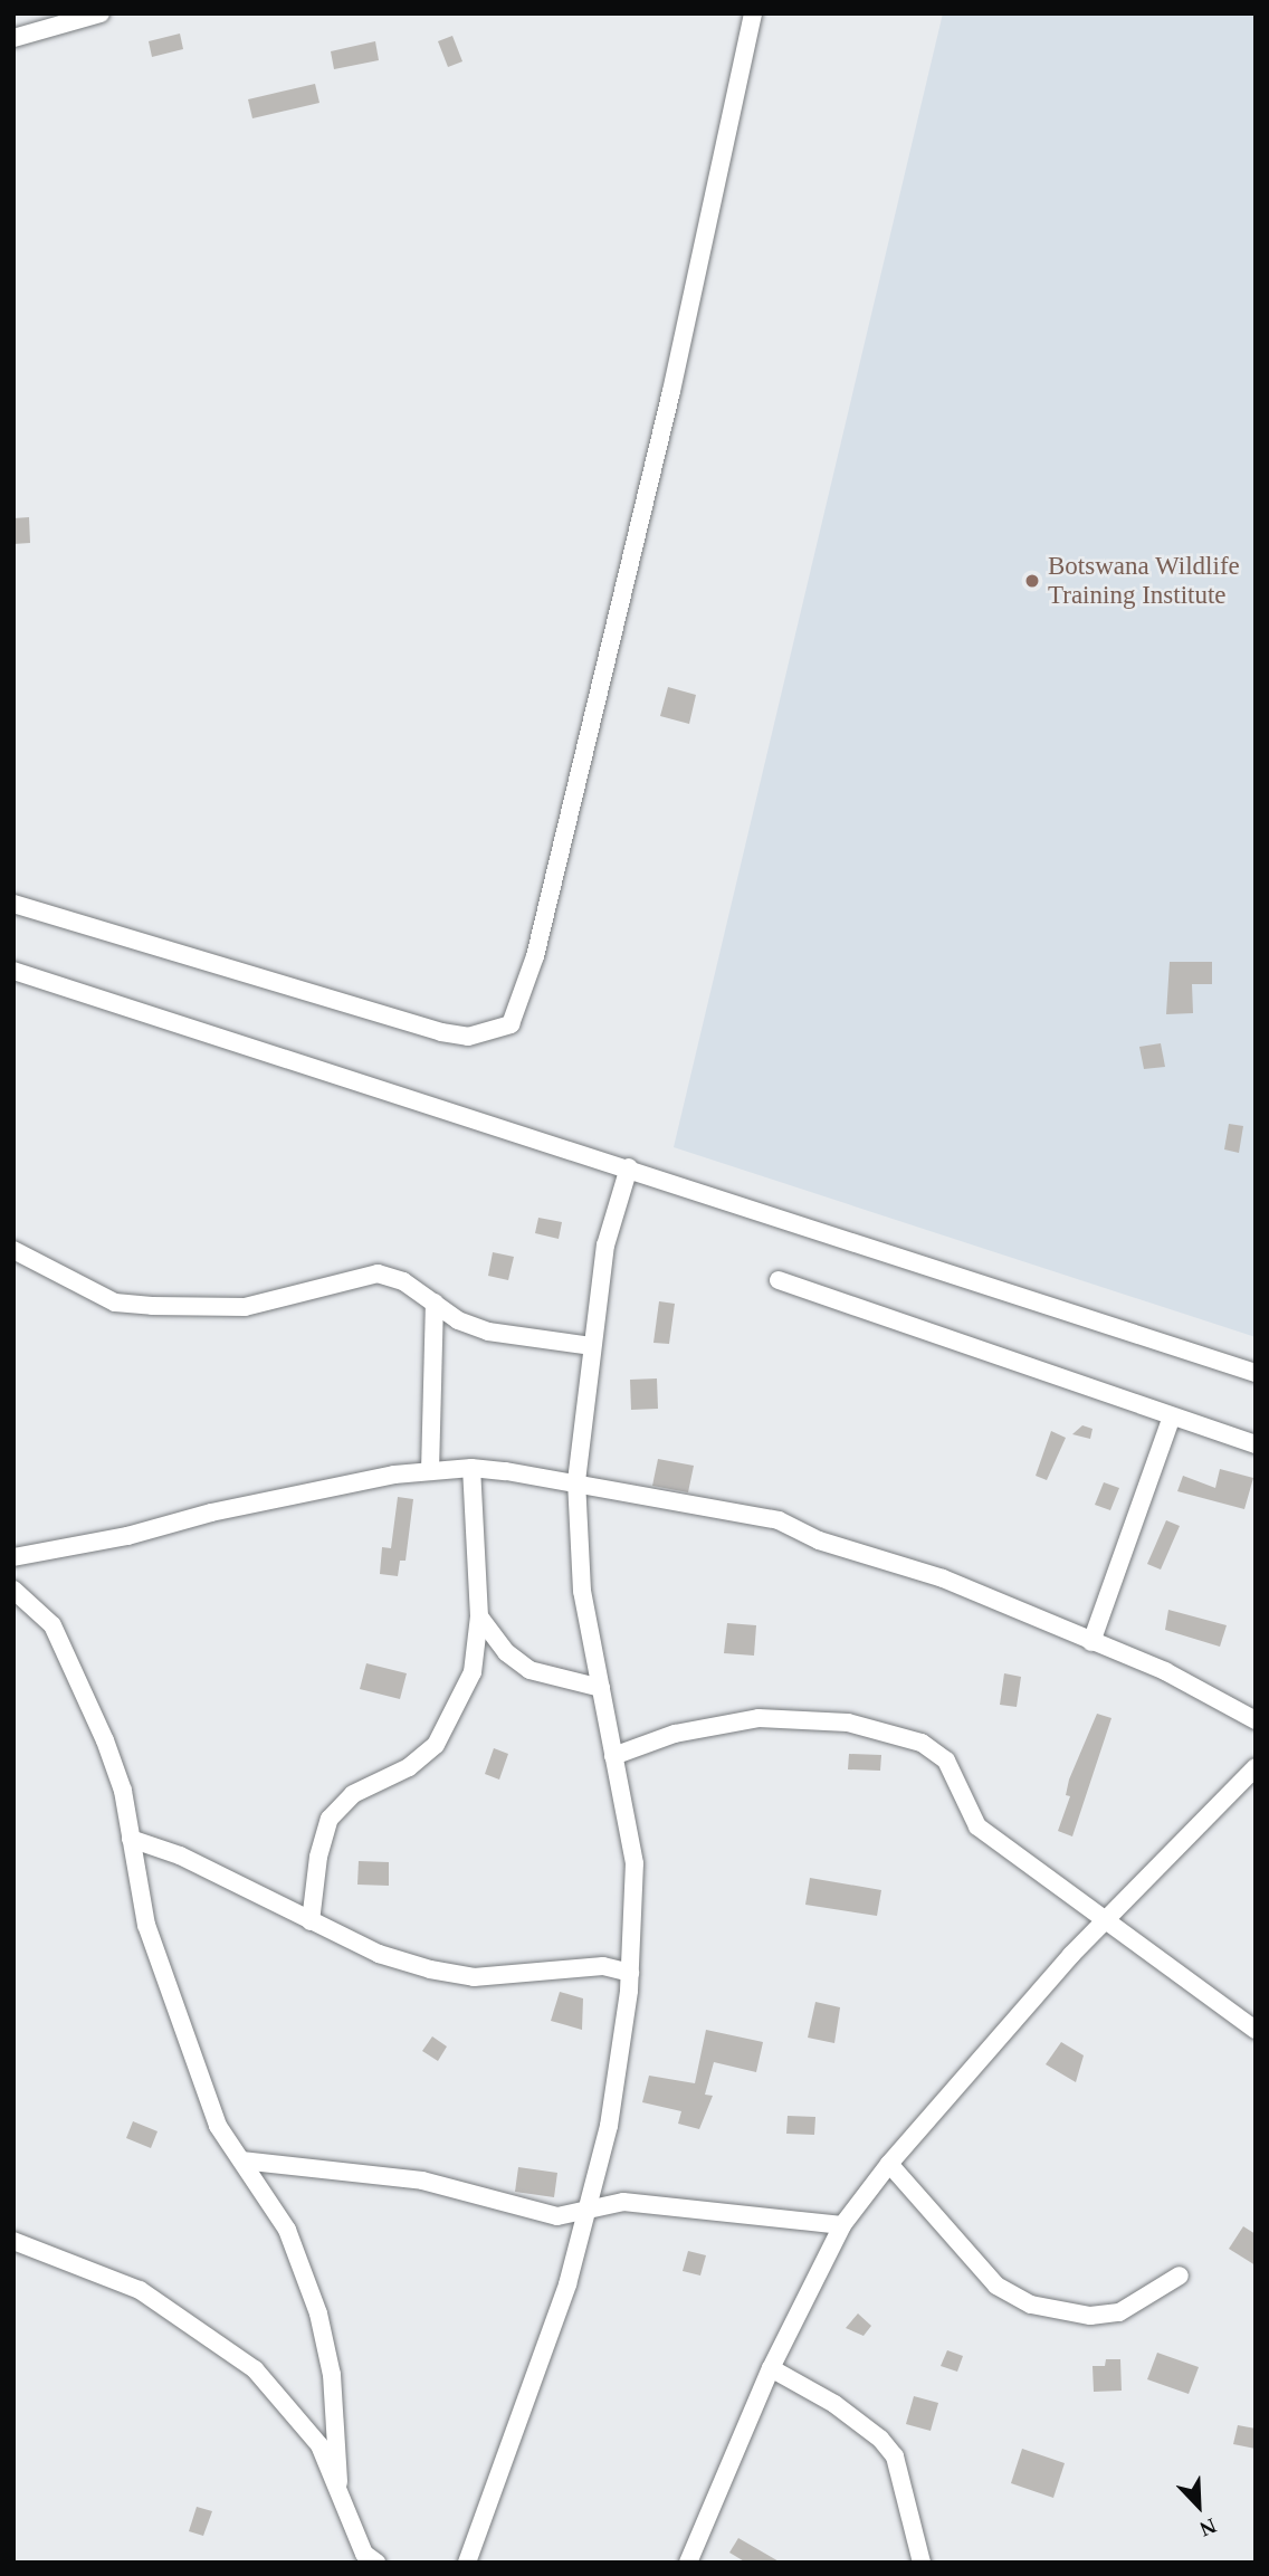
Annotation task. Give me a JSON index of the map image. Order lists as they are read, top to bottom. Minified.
{"places":["Botswana Wildlife Training Institute"],"north":"bottom right"}
